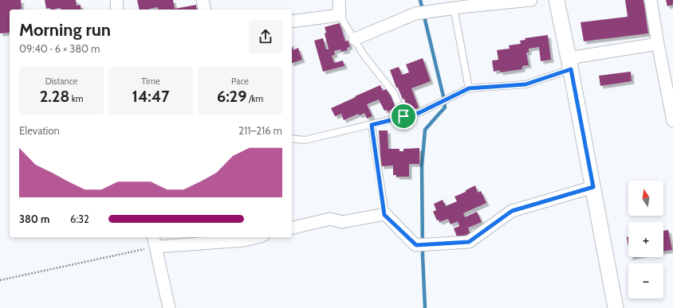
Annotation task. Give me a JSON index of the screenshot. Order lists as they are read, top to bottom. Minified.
{"north":"top","page":{"heading":["Morning run","09:40 · 6 × 380 m"],"stats":[["Distance","2.28 km"],["Time","14:47"],["Pace","6:29 /km"]],"chart":["Elevation","211–216 m"],"map_buttons":["+","−"],"list":[{"name":"380 m","note":"6:32"}]}}
